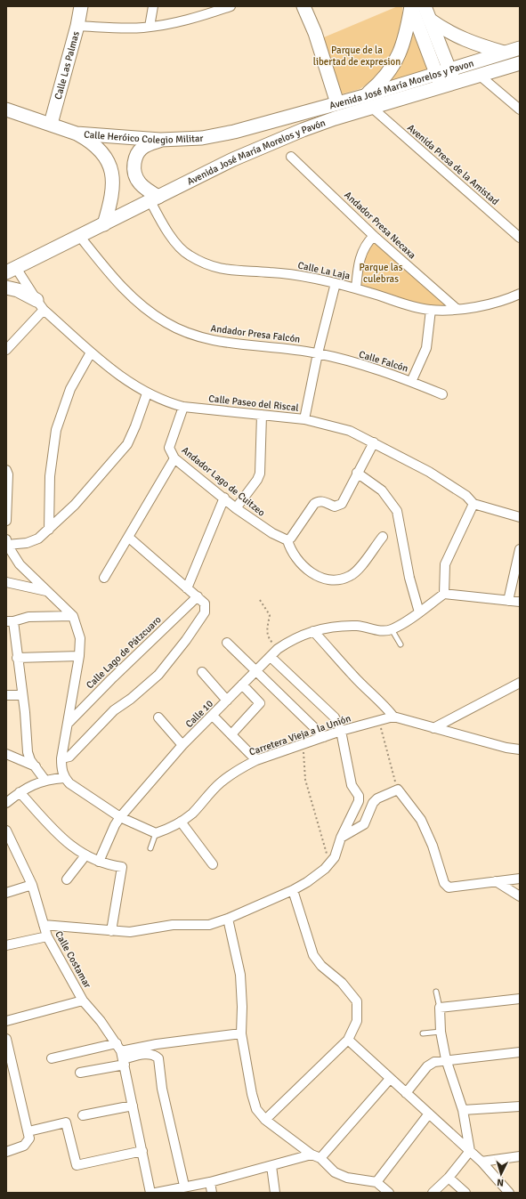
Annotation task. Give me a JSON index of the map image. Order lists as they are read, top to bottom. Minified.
{"streets":{"main road":["Calle Las Palmas","Avenida José María Morelos y Pavon","Calle Heróico Colegio Militar","Avenida José María Morelos y Pavón"],"street":["Avenida Presa de la Amistad","Andador Presa Necaxa","Calle La Laja","Andador Presa Falcón","Calle Falcón","Calle Paseo del Riscal","Andador Lago de Cuitzeo","Calle Lago de Pátzcuaro","Calle 10","Carretera Vieja a la Unión","Calle Costamar"]},"crossings":[["Calle Las Palmas","Calle Heróico Colegio Militar"],["Avenida José María Morelos y Pavon","Calle Heróico Colegio Militar"],["Avenida José María Morelos y Pavón","Avenida Presa de la Amistad"],["Avenida José María Morelos y Pavón","Calle La Laja"],["Avenida José María Morelos y Pavón","Andador Presa Falcón"],["Avenida José María Morelos y Pavón","Calle Paseo del Riscal"],["Andador Presa Necaxa","Calle La Laja"],["Calle La Laja","Calle Falcón"],["Andador Presa Falcón","Calle Falcón"],["Calle Paseo del Riscal","Andador Lago de Cuitzeo"]],"parks":["Parque de la libertad de expresion","Parque las culebras"],"north":"bottom"}
